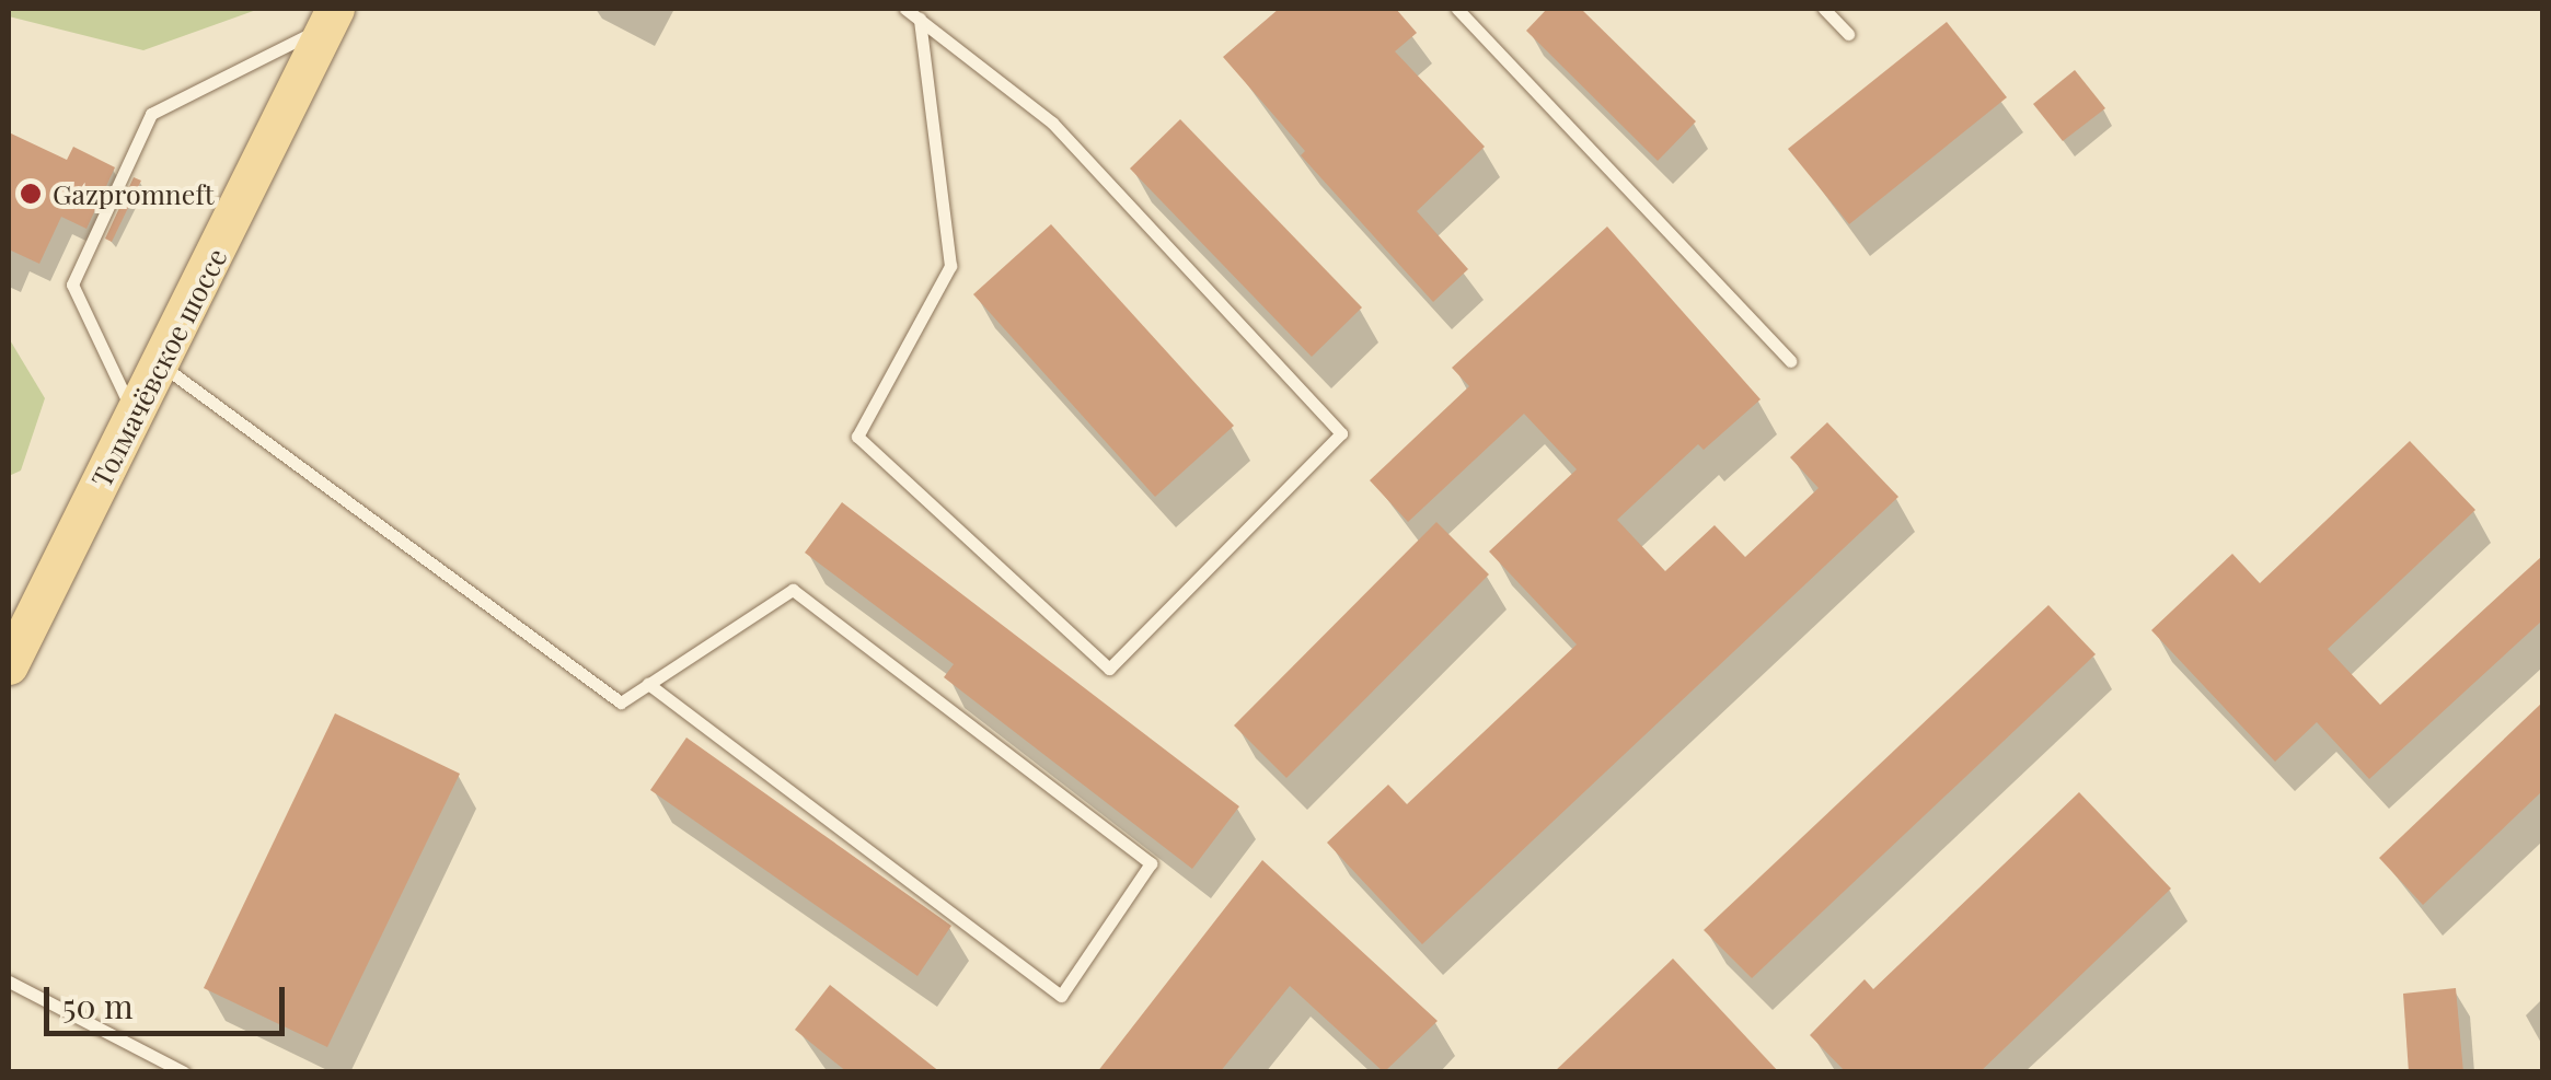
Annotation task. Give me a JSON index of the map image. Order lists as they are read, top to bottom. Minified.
{"streets":{"main road":["Толмачёвское шоссе"]},"places":["Gazpromneft"],"scale_bar":"50 m"}
